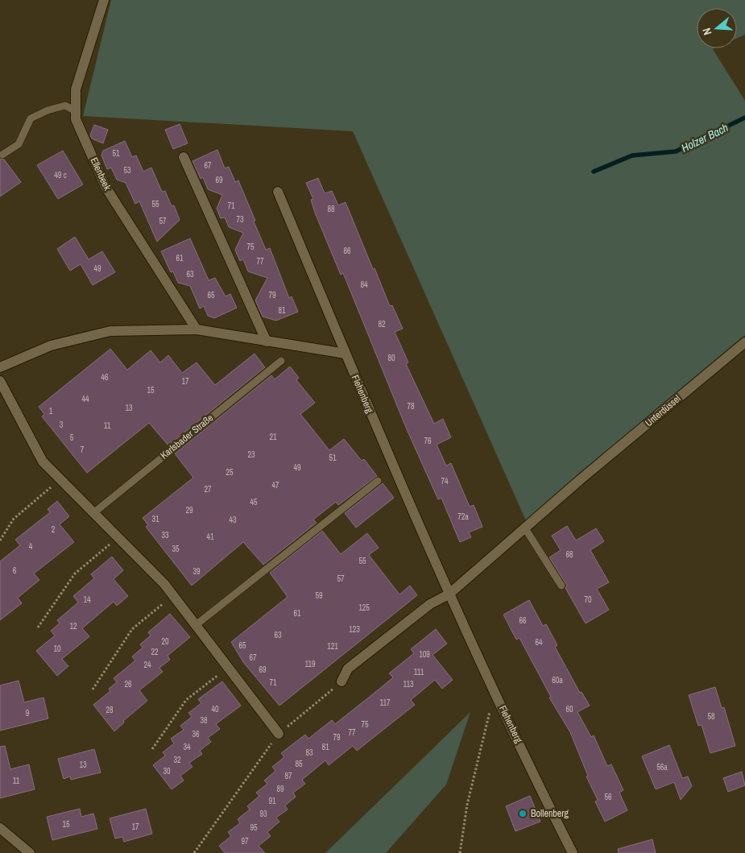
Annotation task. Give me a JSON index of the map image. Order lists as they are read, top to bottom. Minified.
{"streets":{"street":["Ellenbeek","Flehenberg","Unterdüssel"],"lane":["Karlsbader Straße"]},"water":["Holzer Bach"],"places":["Bollenberg"],"house_numbers":["51","67","53","49 c","69","55","71","88","73","57","75","86","61","77","49","63","84","65","79","81","82","80","46","17","15","44","78","13","1","3","11","21","5","76","7","23","51","49","25","74","47","27","45","29","72a","31","43","2","33","41","4","35","68","55","6","39","57","59","14","70","125","61","66","12","123","63","20","64","65","121","10","22","109","67","119","24","69","111","60a","71","26","113","117","40","60","28","9","58","38","75","77","36","79","34","81","83","32","85","13","56a","30","87","11","89","56","91","93","15","17","95","97"],"north":"left"}
